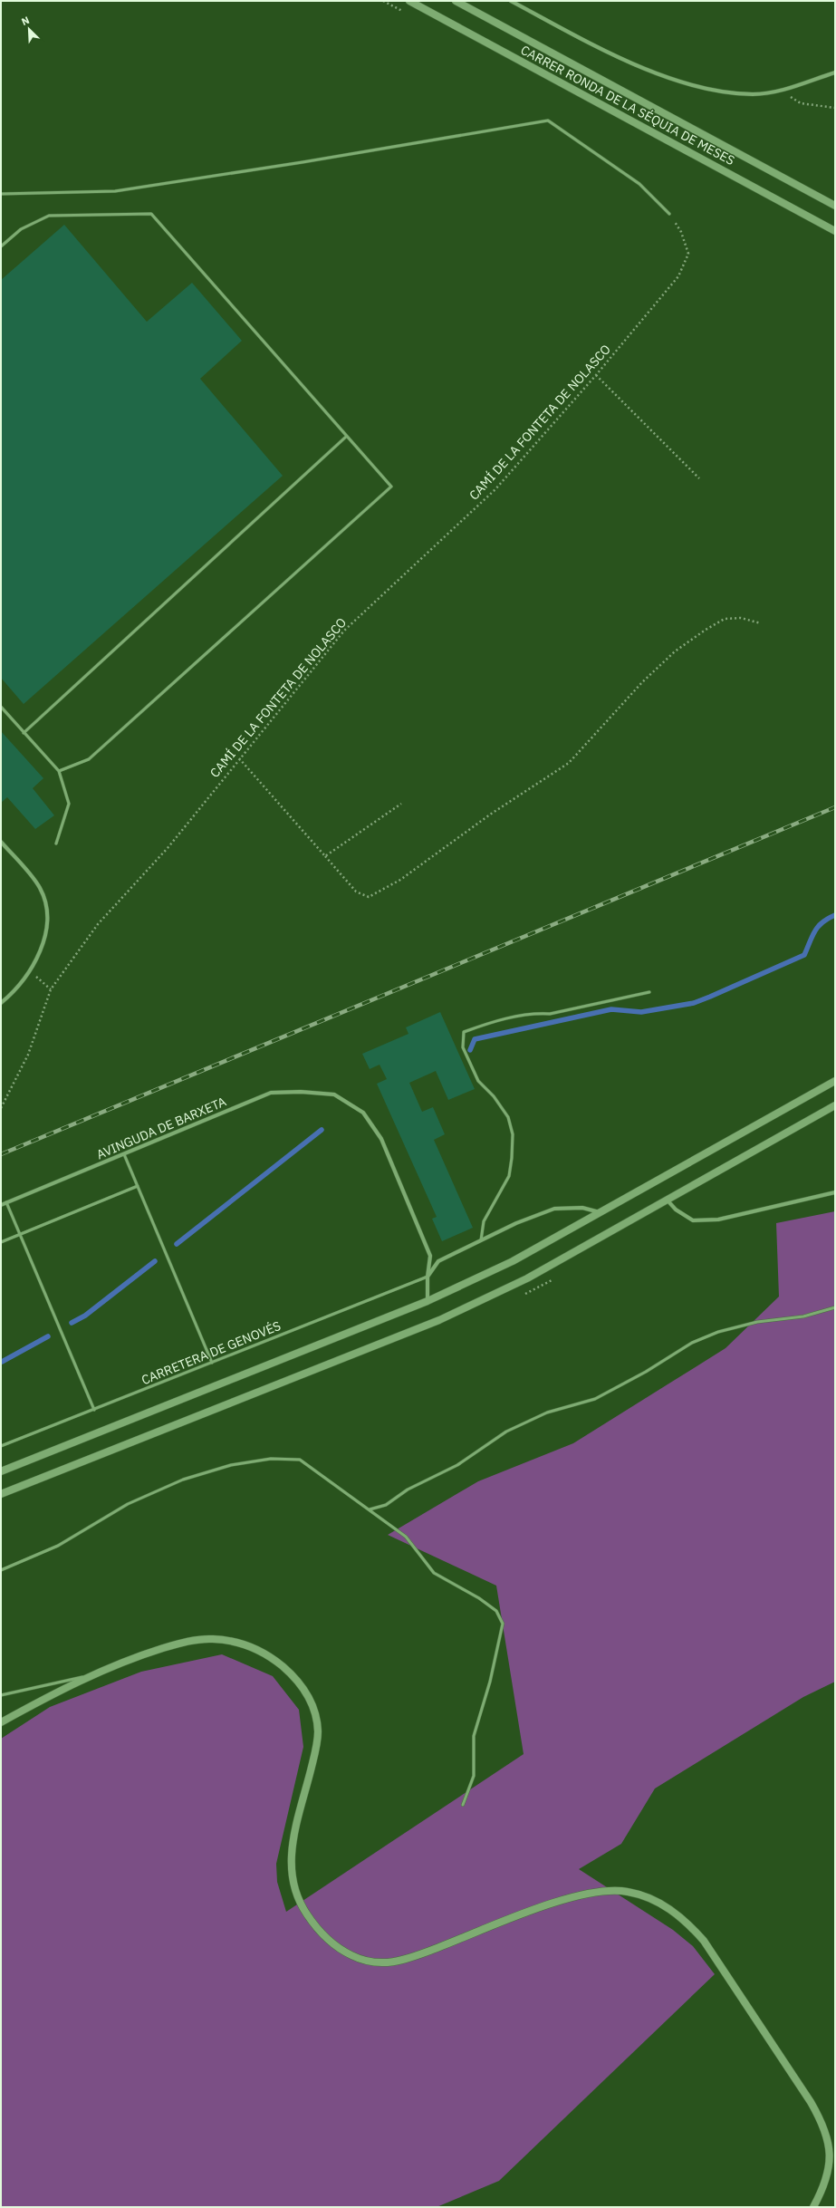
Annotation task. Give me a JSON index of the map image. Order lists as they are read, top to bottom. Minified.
{"streets":{"main road":["CARRER RONDA DE LA SÉQUIA DE MESES"],"street":["AVINGUDA DE BARXETA"],"lane":["CARRETERA DE GENOVÉS"],"path":["CAMÍ DE LA FONTETA DE NOLASCO"]},"crossings":[["AVINGUDA DE BARXETA","CARRETERA DE GENOVÉS"]],"north":"top left"}
